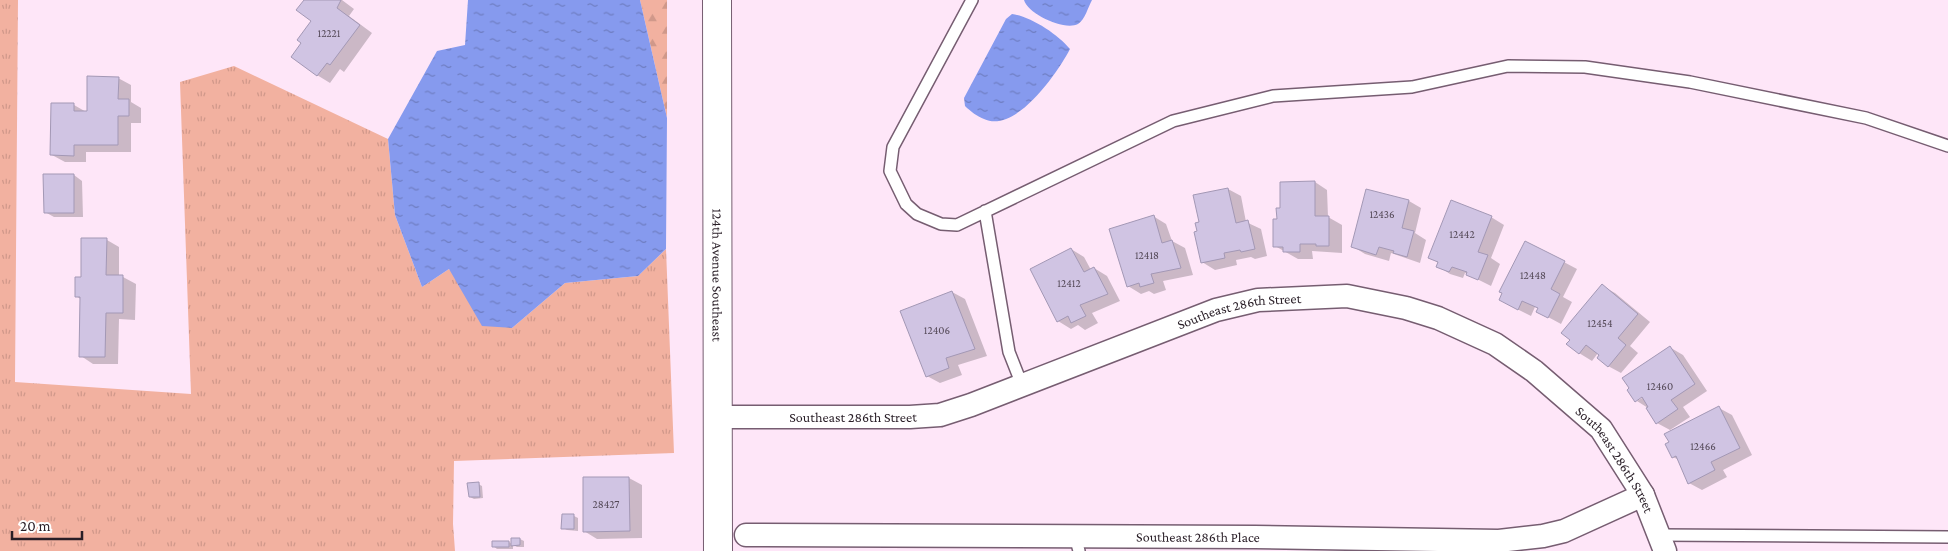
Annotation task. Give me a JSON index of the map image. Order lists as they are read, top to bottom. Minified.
{"streets":{"street":["124th Avenue Southeast","Southeast 286th Street","Southeast 286th Place"]},"crossings":[["124th Avenue Southeast","Southeast 286th Street"],["Southeast 286th Street","Southeast 286th Place"]],"house_numbers":["12221","12436","12442","12418","12448","12412","12454","12406","12460","12466","28427"],"scale_bar":"20 m"}
